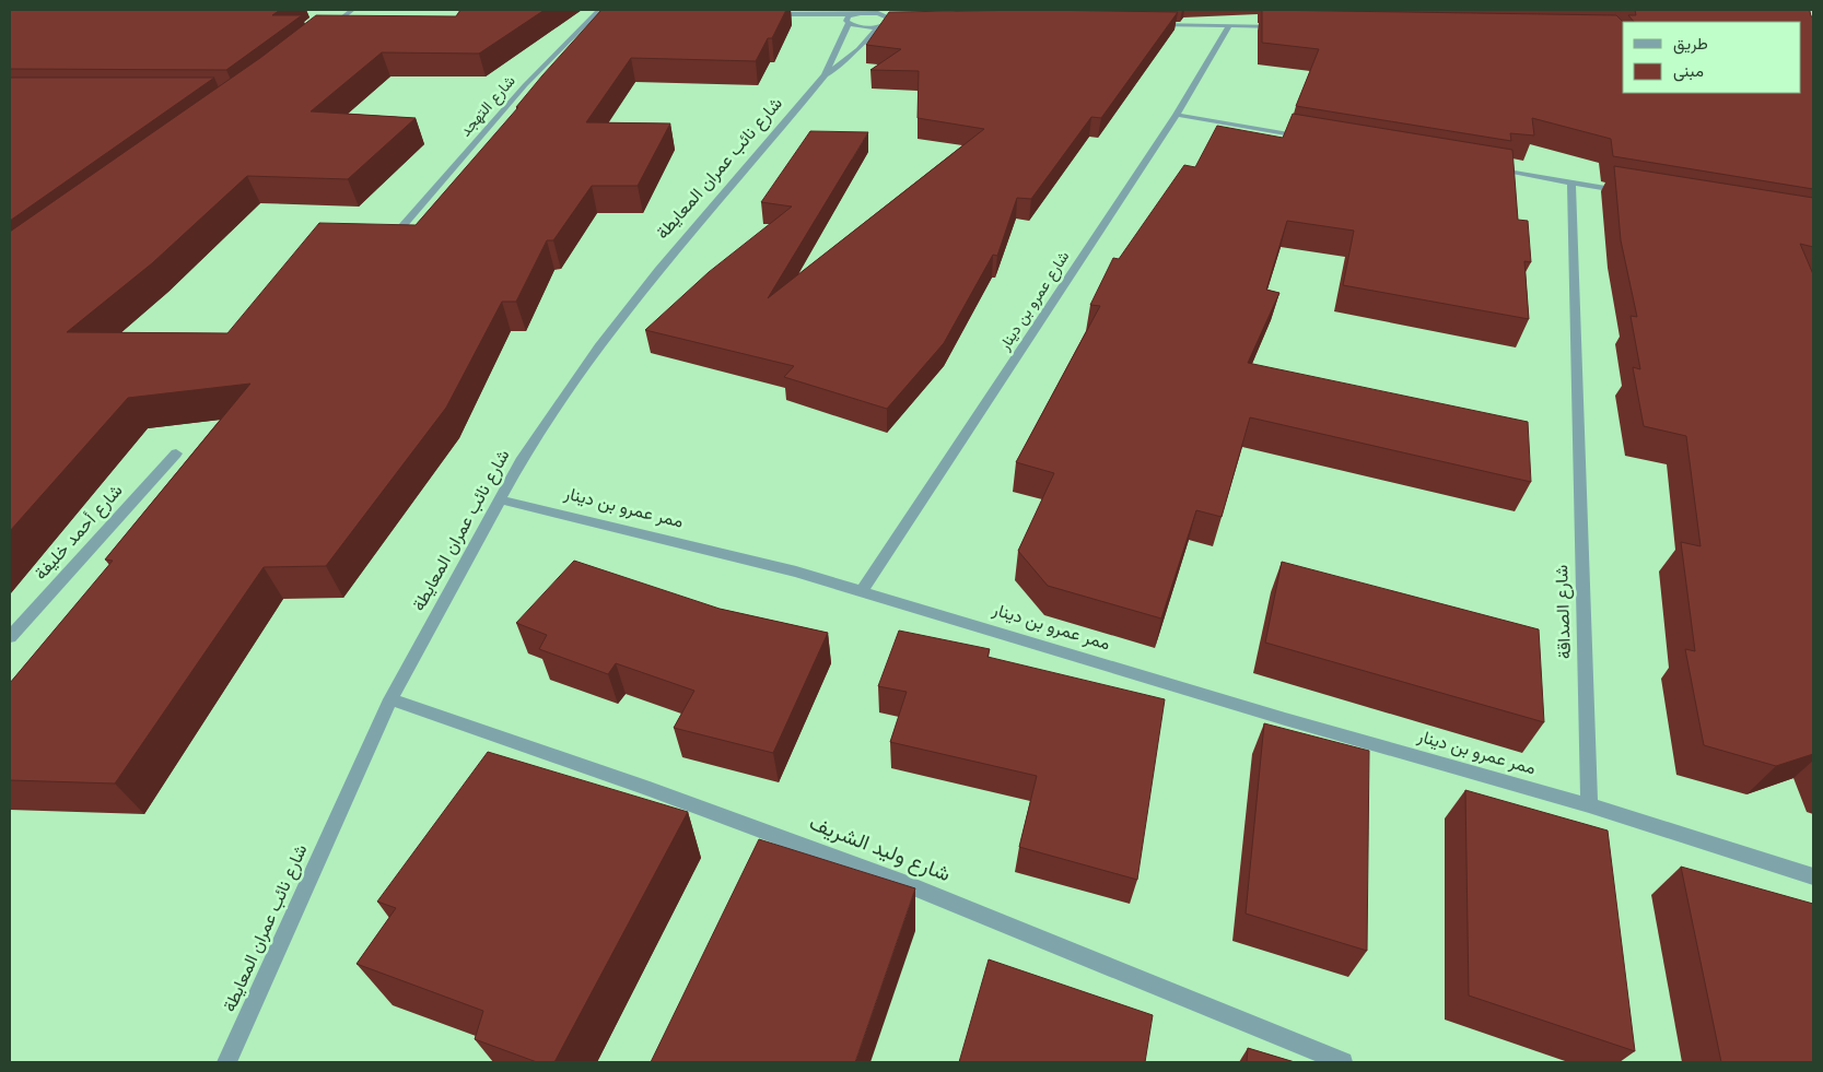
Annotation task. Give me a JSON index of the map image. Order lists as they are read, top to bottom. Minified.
{"streets":{"street":["شارع التهجد","شارع نائب عمران المعايطة","شارع عمرو بن دينار","ممر عمرو بن دينار","شارع أحمد خليفة","شارع الصداقة","شارع وليد الشريف"]},"crossings":[["شارع نائب عمران المعايطة","ممر عمرو بن دينار"],["شارع نائب عمران المعايطة","شارع وليد الشريف"],["شارع عمرو بن دينار","ممر عمرو بن دينار"],["ممر عمرو بن دينار","شارع الصداقة"]],"legend":["طريق","مبنى"]}
